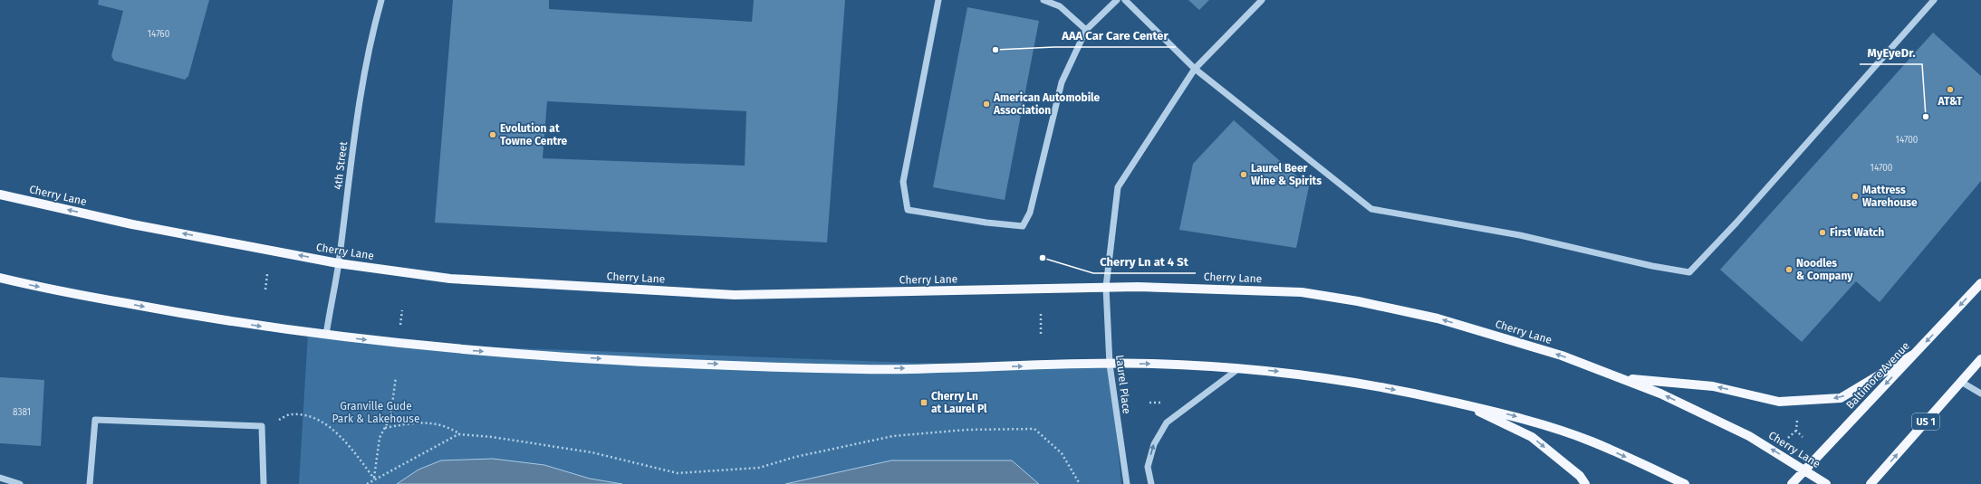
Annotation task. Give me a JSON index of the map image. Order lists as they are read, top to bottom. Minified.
{"streets":{"main road":["Cherry Lane","Baltimore Avenue","US 1"],"street":["4th Street","Laurel Place"]},"crossings":[["4th Street","Cherry Lane"],["Cherry Lane","Baltimore Avenue"],["Cherry Lane","Laurel Place"]],"parks":["Granville Gude Park & Lakehouse"],"places":{"other":["AAA Car Care Center","AT&T","American Automobile Association","MyEyeDr.","Evolution at Towne Centre","Laurel Beer Wine & Spirits","Mattress Warehouse","First Watch","Cherry Ln at 4 St","Noodles & Company"],"transit":["Cherry Ln at Laurel Pl"]},"house_numbers":["14760","14700","14700","8381"]}
